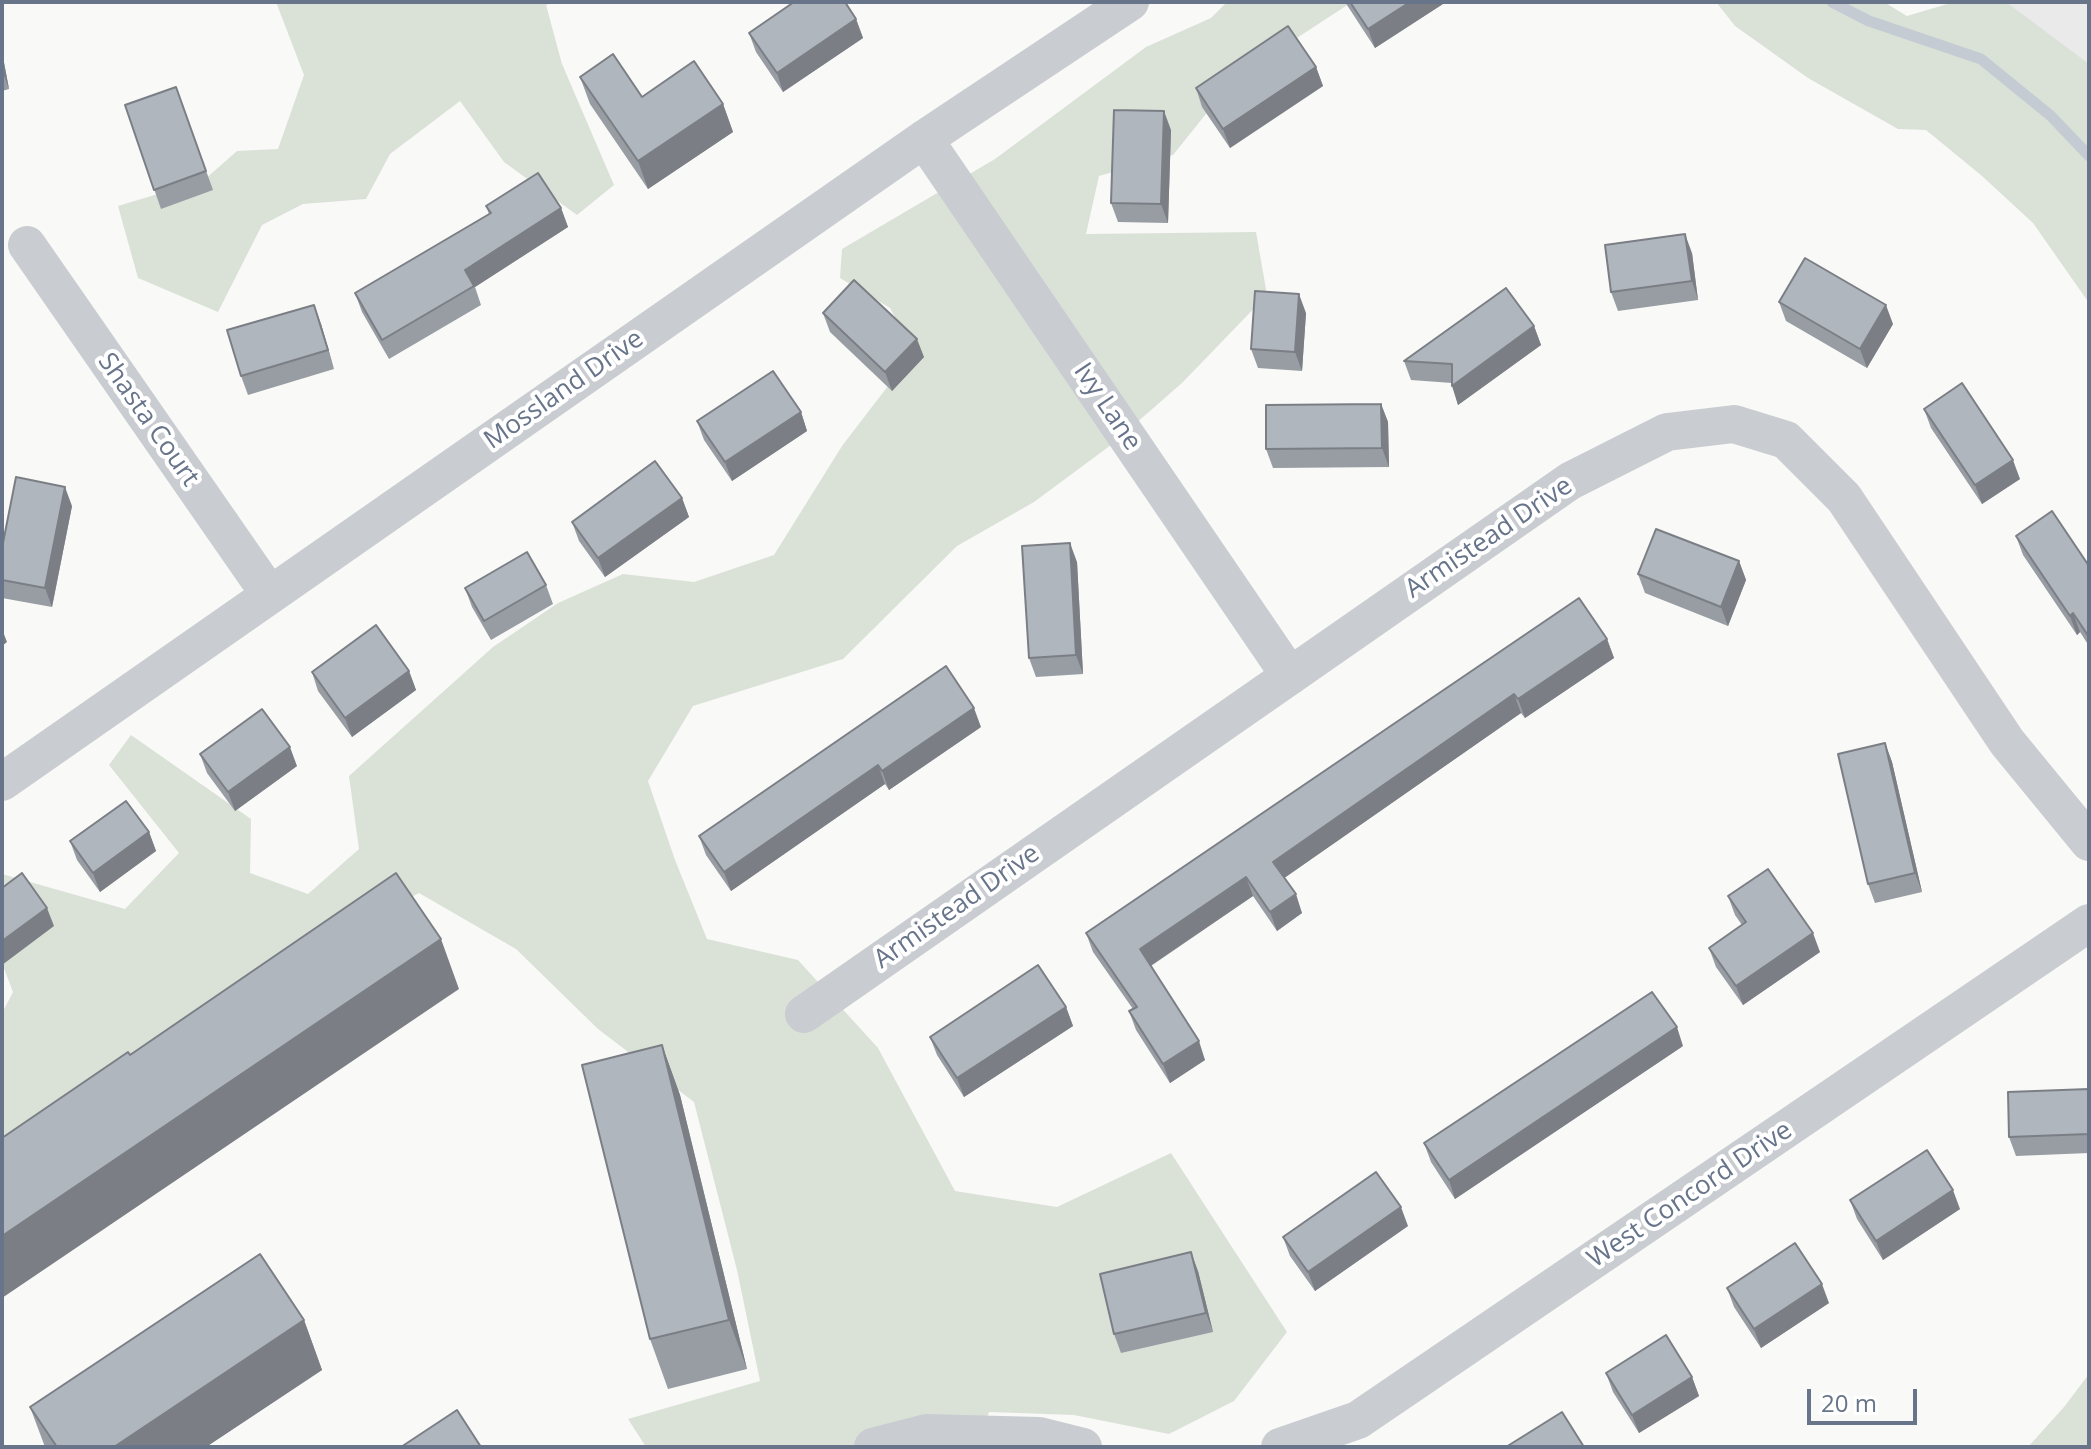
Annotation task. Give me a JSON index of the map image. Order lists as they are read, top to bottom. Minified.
{"streets":{"street":["Mossland Drive","Ivy Lane","Shasta Court","Armistead Drive","West Concord Drive"]},"crossings":[["Mossland Drive","Ivy Lane"],["Mossland Drive","Shasta Court"],["Ivy Lane","Armistead Drive"]],"scale_bar":"20 m"}
